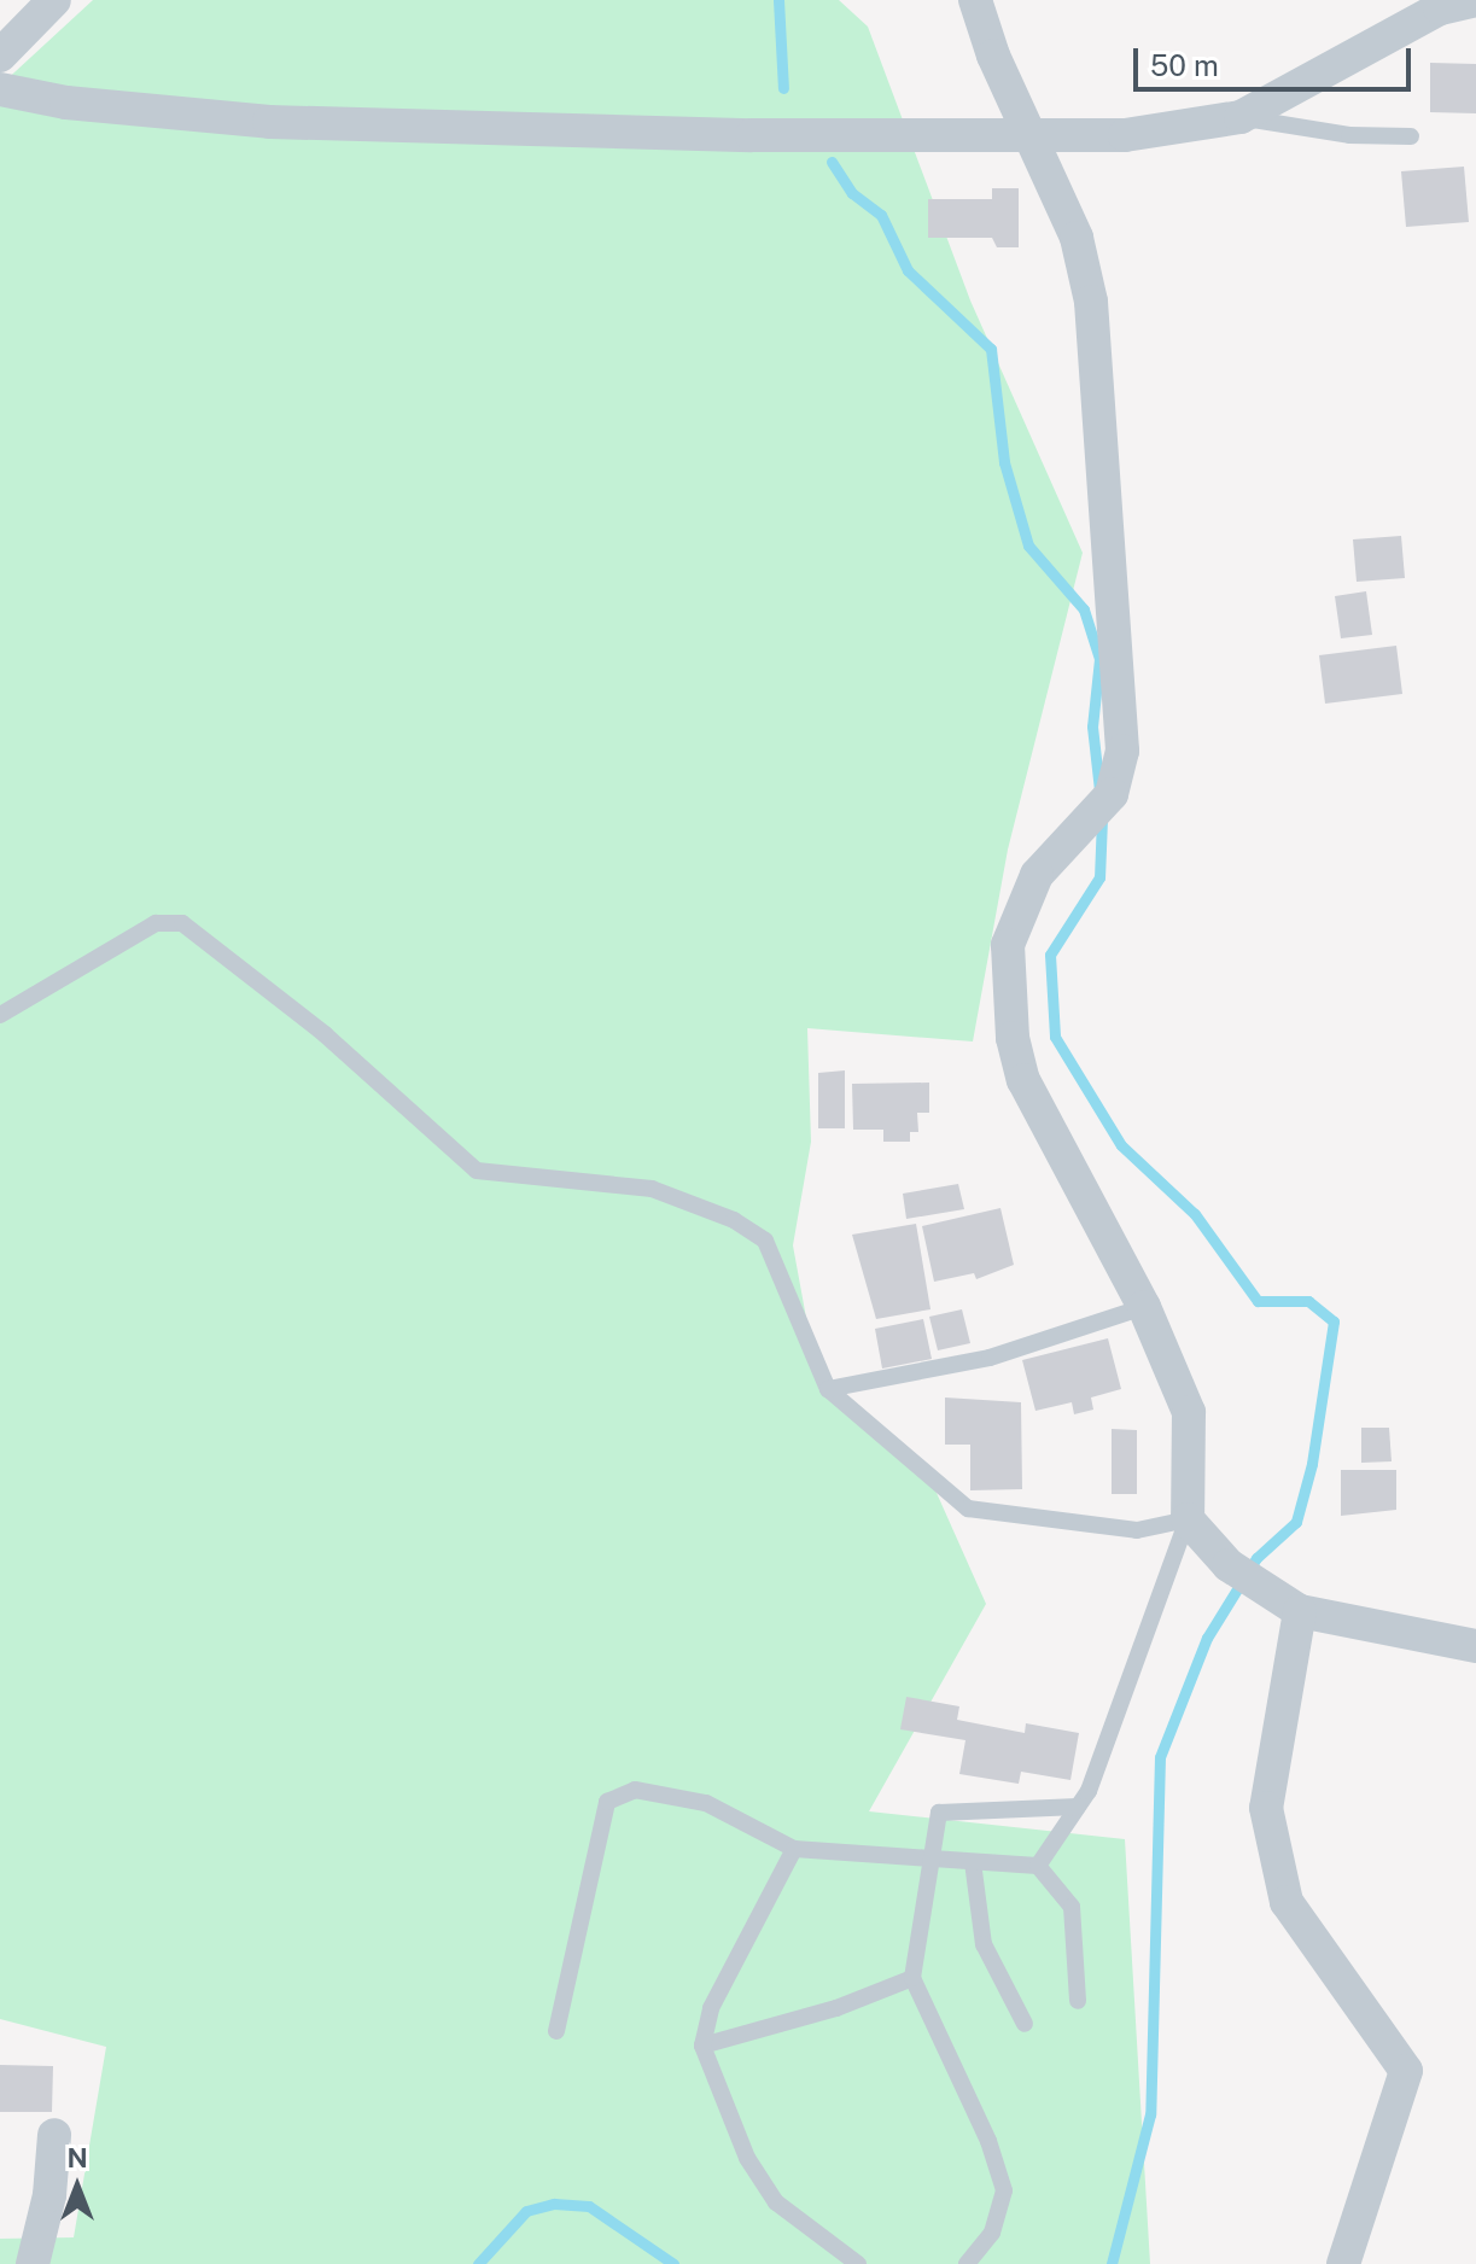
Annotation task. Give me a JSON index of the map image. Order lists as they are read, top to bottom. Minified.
{"scale_bar":"50 m","north":"top"}
